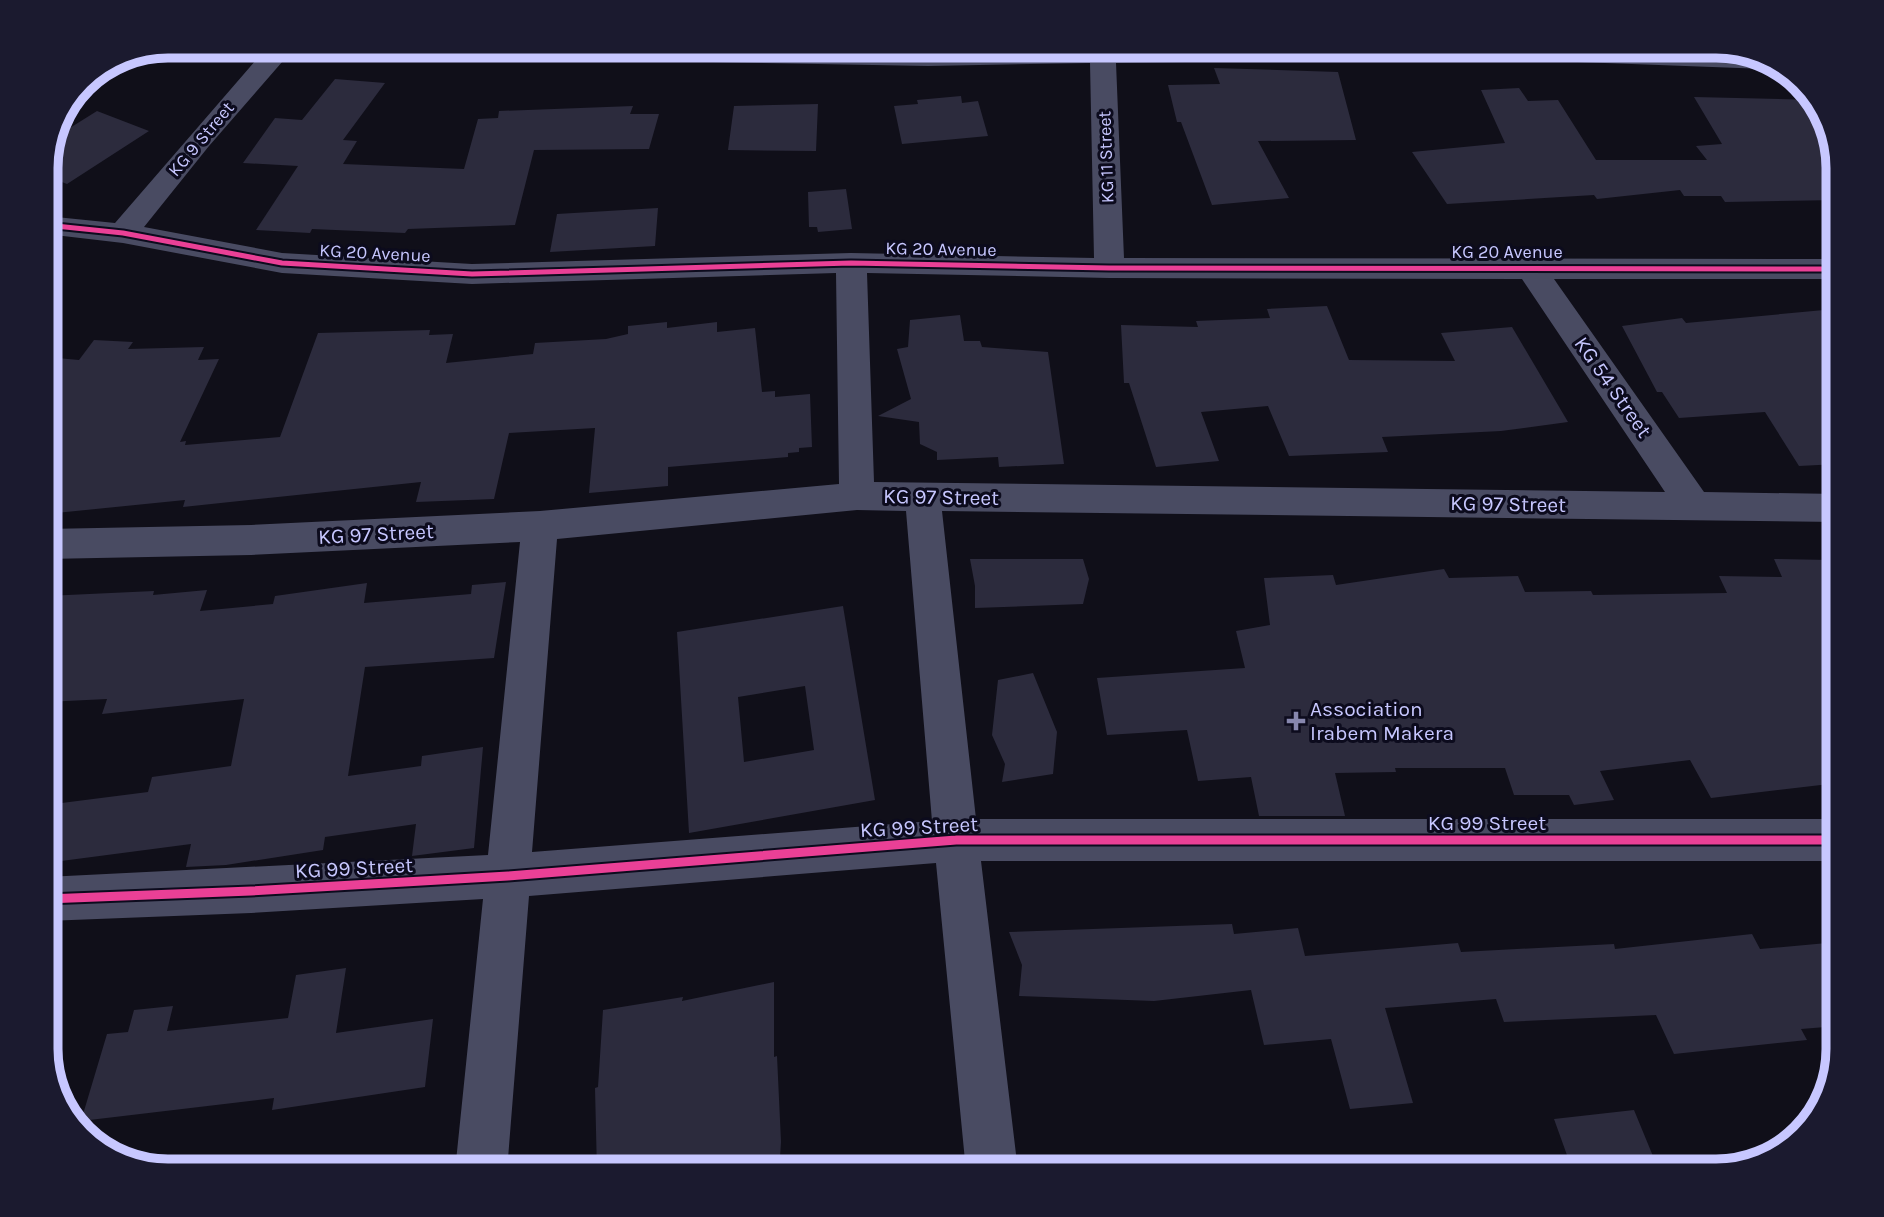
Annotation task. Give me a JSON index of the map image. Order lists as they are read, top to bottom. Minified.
{"streets":{"street":["KG 9 Street","KG 11 Street","KG 20 Avenue","KG 54 Street","KG 97 Street","KG 99 Street"]},"crossings":[["KG 9 Street","KG 20 Avenue"],["KG 11 Street","KG 20 Avenue"],["KG 20 Avenue","KG 54 Street"],["KG 54 Street","KG 97 Street"]],"places":{"health":["Association Irabem Makera"]}}
